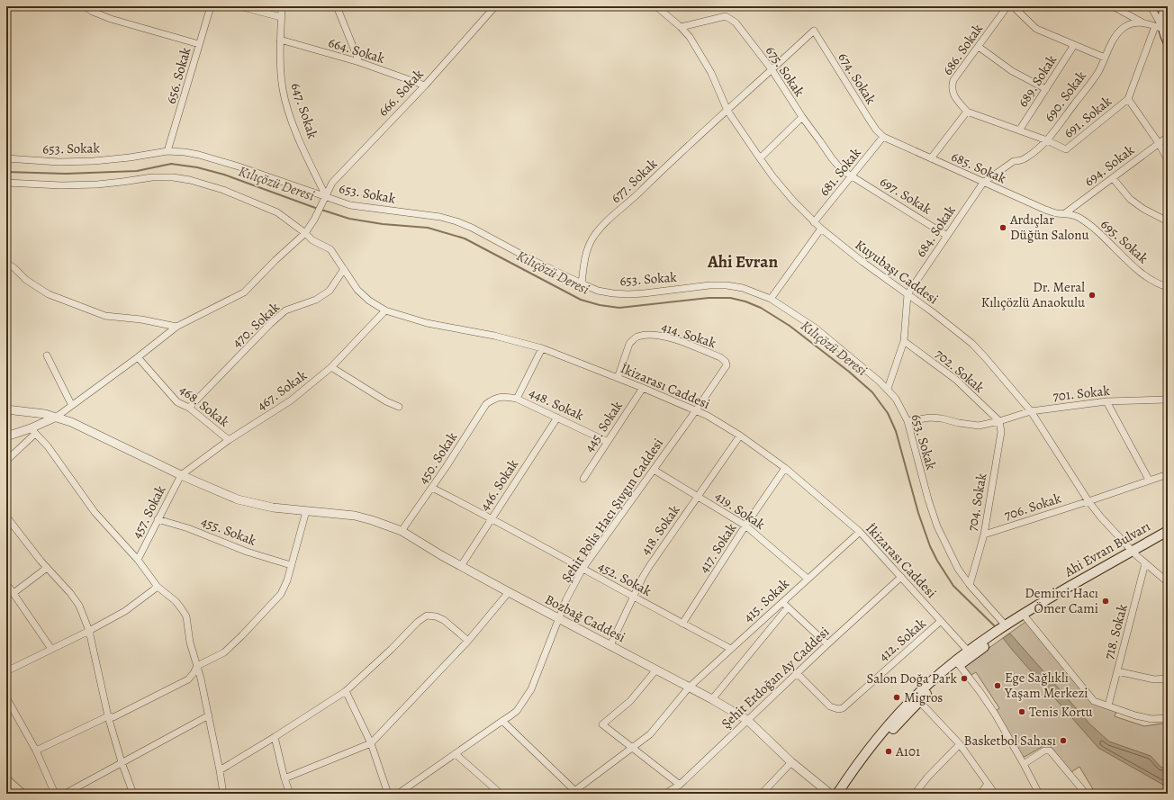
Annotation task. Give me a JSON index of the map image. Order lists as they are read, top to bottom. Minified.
{"streets":{"main road":["Ahi Evran Bulvarı"],"street":["686. Sokak","664. Sokak","675. Sokak","656. Sokak","674. Sokak","689. Sokak","666. Sokak","690. Sokak","647. Sokak","691. Sokak","653. Sokak","694. Sokak","685. Sokak","681. Sokak","677. Sokak","697. Sokak","684. Sokak","695. Sokak","Kuyubaşı Caddesi","470. Sokak","414. Sokak","702. Sokak","İkizarası Caddesi","467. Sokak","701. Sokak","448. Sokak","468. Sokak","445. Sokak","450. Sokak","446. Sokak","704. Sokak","706. Sokak","Şehit Polis Hacı Şıvgın Caddesi","419. Sokak","457. Sokak","418. Sokak","455. Sokak","417. Sokak","452. Sokak","415. Sokak","Bozbağ Caddesi","718. Sokak","412. Sokak","Şehit Erdoğan Ay Caddesi"]},"crossings":[["686. Sokak","691. Sokak"],["664. Sokak","666. Sokak"],["664. Sokak","647. Sokak"],["675. Sokak","681. Sokak"],["675. Sokak","677. Sokak"],["675. Sokak","697. Sokak"],["675. Sokak","Kuyubaşı Caddesi"],["656. Sokak","653. Sokak"],["674. Sokak","685. Sokak"],["674. Sokak","681. Sokak"],["674. Sokak","677. Sokak"],["689. Sokak","691. Sokak"],["666. Sokak","647. Sokak"],["666. Sokak","653. Sokak"],["666. Sokak","İkizarası Caddesi"],["666. Sokak","468. Sokak"],["666. Sokak","Bozbağ Caddesi"],["690. Sokak","691. Sokak"],["690. Sokak","685. Sokak"],["690. Sokak","684. Sokak"],["647. Sokak","653. Sokak"],["653. Sokak","677. Sokak"],["653. Sokak","701. Sokak"],["653. Sokak","704. Sokak"],["694. Sokak","685. Sokak"],["694. Sokak","695. Sokak"],["685. Sokak","681. Sokak"],["685. Sokak","684. Sokak"],["685. Sokak","695. Sokak"],["681. Sokak","697. Sokak"],["681. Sokak","Kuyubaşı Caddesi"],["677. Sokak","Kuyubaşı Caddesi"],["697. Sokak","684. Sokak"],["684. Sokak","Kuyubaşı Caddesi"],["Kuyubaşı Caddesi","701. Sokak"],["Kuyubaşı Caddesi","706. Sokak"],["Kuyubaşı Caddesi","Ahi Evran Bulvarı"],["Kuyubaşı Caddesi","718. Sokak"],["470. Sokak","İkizarası Caddesi"],["470. Sokak","468. Sokak"],["414. Sokak","İkizarası Caddesi"],["414. Sokak","Şehit Polis Hacı Şıvgın Caddesi"],["702. Sokak","701. Sokak"],["702. Sokak","704. Sokak"],["İkizarası Caddesi","467. Sokak"],["İkizarası Caddesi","445. Sokak"],["İkizarası Caddesi","Şehit Polis Hacı Şıvgın Caddesi"],["İkizarası Caddesi","418. Sokak"],["İkizarası Caddesi","417. Sokak"],["İkizarası Caddesi","415. Sokak"],["İkizarası Caddesi","412. Sokak"],["İkizarası Caddesi","Şehit Erdoğan Ay Caddesi"],["467. Sokak","468. Sokak"],["467. Sokak","457. Sokak"],["467. Sokak","Bozbağ Caddesi"],["701. Sokak","704. Sokak"],["448. Sokak","445. Sokak"],["448. Sokak","450. Sokak"],["448. Sokak","446. Sokak"],["450. Sokak","452. Sokak"],["450. Sokak","Bozbağ Caddesi"],["446. Sokak","452. Sokak"],["446. Sokak","Bozbağ Caddesi"],["704. Sokak","706. Sokak"],["Şehit Polis Hacı Şıvgın Caddesi","419. Sokak"],["Şehit Polis Hacı Şıvgın Caddesi","452. Sokak"],["Şehit Polis Hacı Şıvgın Caddesi","Bozbağ Caddesi"],["419. Sokak","418. Sokak"],["419. Sokak","417. Sokak"],["419. Sokak","415. Sokak"],["457. Sokak","455. Sokak"],["457. Sokak","Bozbağ Caddesi"],["418. Sokak","452. Sokak"],["418. Sokak","Bozbağ Caddesi"],["417. Sokak","452. Sokak"],["452. Sokak","415. Sokak"],["415. Sokak","Bozbağ Caddesi"],["Bozbağ Caddesi","Şehit Erdoğan Ay Caddesi"],["412. Sokak","Şehit Erdoğan Ay Caddesi"]],"districts":["Ahi Evran"],"water":["Kılıçözü Deresi"],"places":["Ardıçlar Düğün Salonu","Dr. Meral Kılıçözlü Anaokulu","Demirci Hacı Ömer Cami","Salon Doğa Park","Ege Sağlıklı Yaşam Merkezi","Migros","Tenis Kortu","Basketbol Sahası","A101"]}
